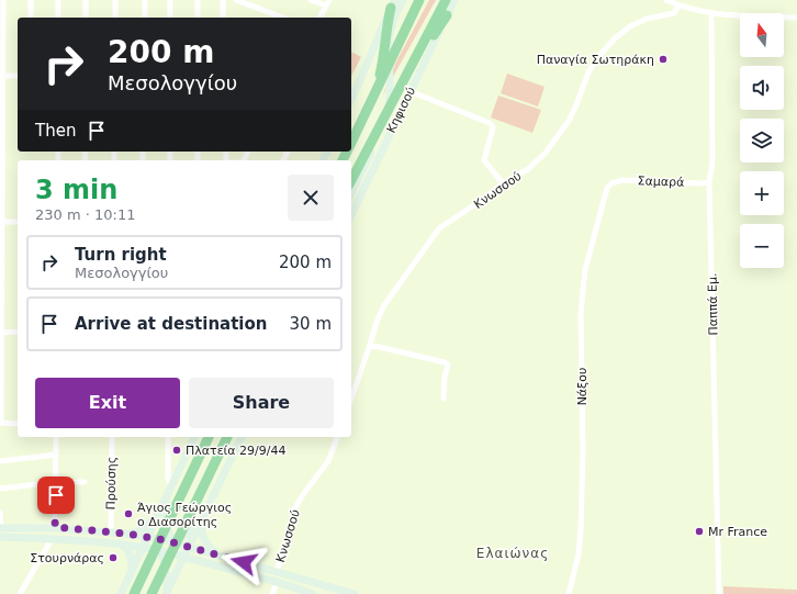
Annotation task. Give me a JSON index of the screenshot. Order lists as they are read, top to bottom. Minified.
{"streets":{"main road":["Κηφισού"],"street":["Σαμαρά","Κνωσσού","Παππά Εμ.","Νάξου","Προύσης"]},"crossings":[["Σαμαρά","Παππά Εμ."],["Σαμαρά","Νάξου"]],"districts":["Ελαιώνας"],"places":["Παναγία Σωτηράκη","Πλατεία 29/9/44","Άγιος Γεώργιος ο Διασορίτης","Mr France","Στουρνάρας"],"north":"top","page":{"map_buttons":["+","−"],"turn":["200 m","Μεσολογγίου"],"then":"Then","heading":["3 min","230 m · 10:11"],"list":[{"name":"Turn right","note":"Μεσολογγίου","value":"200 m"},{"name":"Arrive at destination","value":"30 m"}],"buttons":["Exit","Share"]}}
